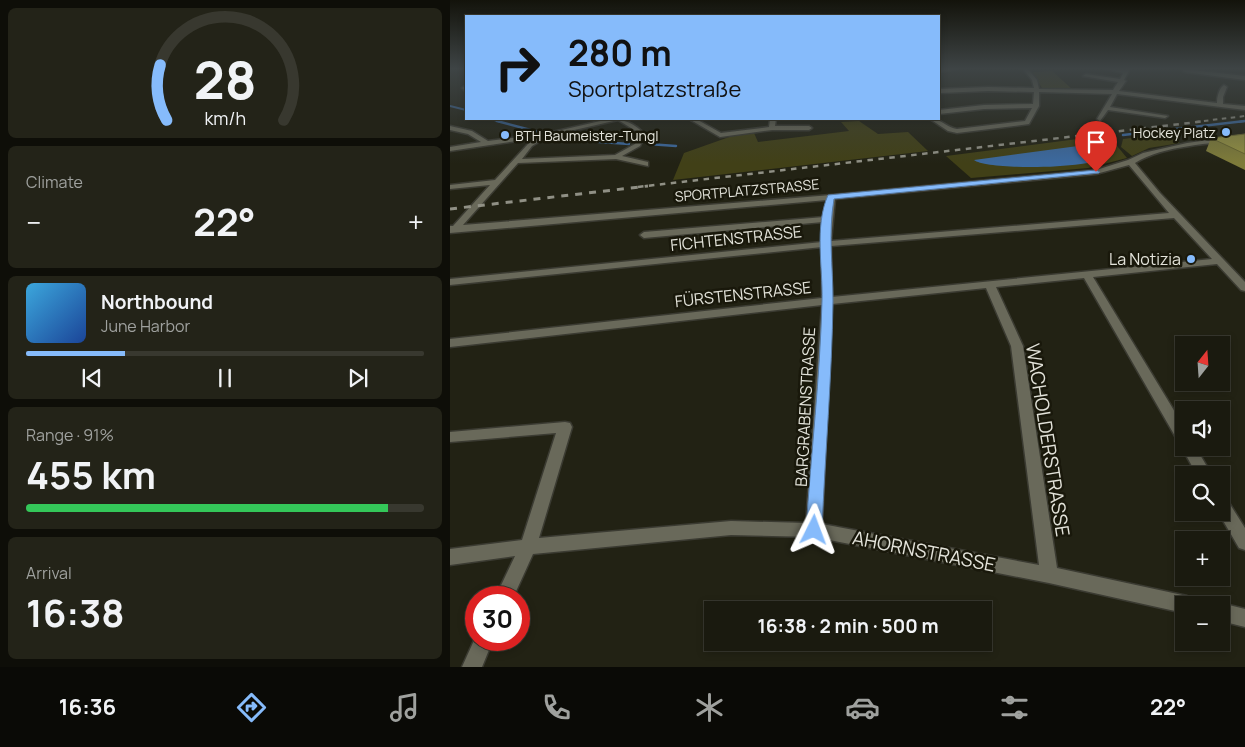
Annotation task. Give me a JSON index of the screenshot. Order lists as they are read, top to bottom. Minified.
{"streets":{"street":["SPORTPLATZSTRASSE","FICHTENSTRASSE","FÜRSTENSTRASSE","BARGRABENSTRASSE","WACHOLDERSTRASSE","AHORNSTRASSE"]},"crossings":[["SPORTPLATZSTRASSE","BARGRABENSTRASSE"],["FICHTENSTRASSE","BARGRABENSTRASSE"],["FÜRSTENSTRASSE","BARGRABENSTRASSE"],["FÜRSTENSTRASSE","WACHOLDERSTRASSE"],["BARGRABENSTRASSE","AHORNSTRASSE"],["WACHOLDERSTRASSE","AHORNSTRASSE"]],"places":["Hockey Platz","BTH Baumeister-Tungl","La Notizia"],"north":"top","page":{"turn":["280 m","Sportplatzstraße"],"tile":["Climate",["Range · 91%","455 km"],["Arrival","16:38"]],"heat":["−","22°","+"],"song":["Northbound","June Harbor"],"map_buttons":["+","−"],"limit":"30","trip":"16:38 · 2 min · 500 m","tabs":["16:36","22°"],"gauge":["28","km/h"]}}
